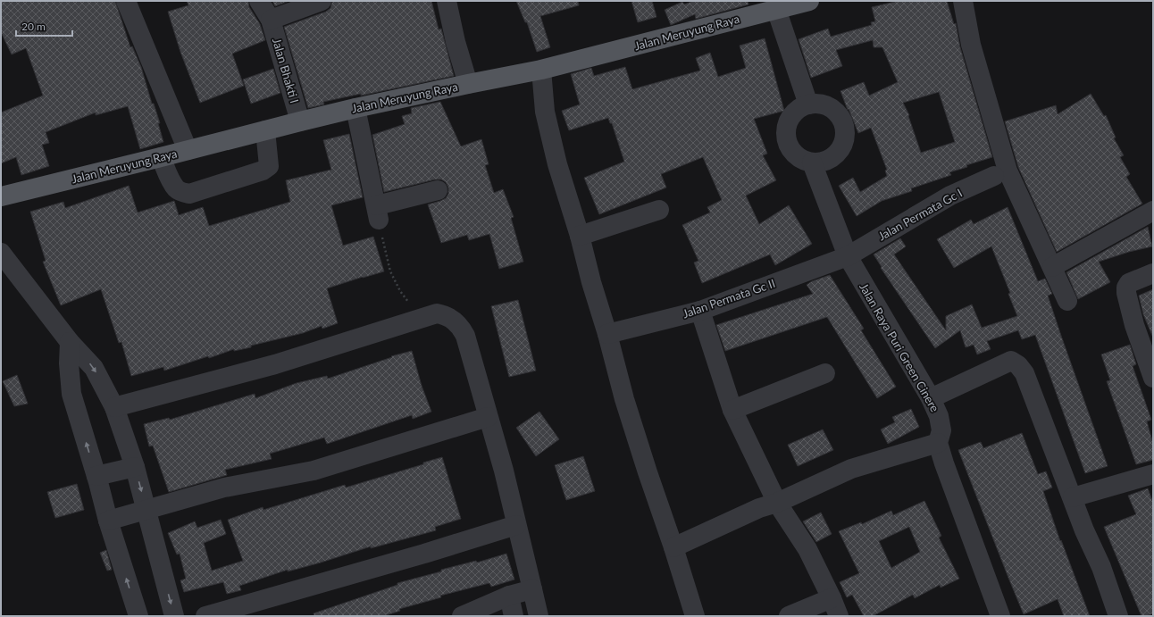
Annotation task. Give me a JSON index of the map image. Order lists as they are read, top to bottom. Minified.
{"streets":{"main road":["Jalan Meruyung Raya"],"street":["Jalan Bhakti I","Jalan Permata Gc I","Jalan Permata Gc II","Jalan Raya Puri Green Cinere"]},"crossings":[["Jalan Meruyung Raya","Jalan Bhakti I"],["Jalan Permata Gc I","Jalan Permata Gc II"],["Jalan Permata Gc I","Jalan Raya Puri Green Cinere"],["Jalan Permata Gc II","Jalan Raya Puri Green Cinere"]],"scale_bar":"20 m"}
